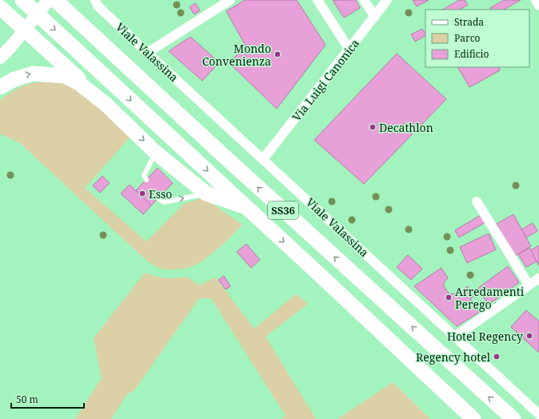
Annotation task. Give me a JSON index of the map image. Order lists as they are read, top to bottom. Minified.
{"streets":{"highway":["SS36"],"street":["Viale Valassina","Via Luigi Canonica"]},"crossings":[["Viale Valassina","Via Luigi Canonica"]],"places":["Mondo Convenienza","Decathlon","Esso","Arredamenti Perego","Hotel Regency","Regency hotel"],"legend":["Strada","Parco","Edificio"],"scale_bar":"50 m"}
